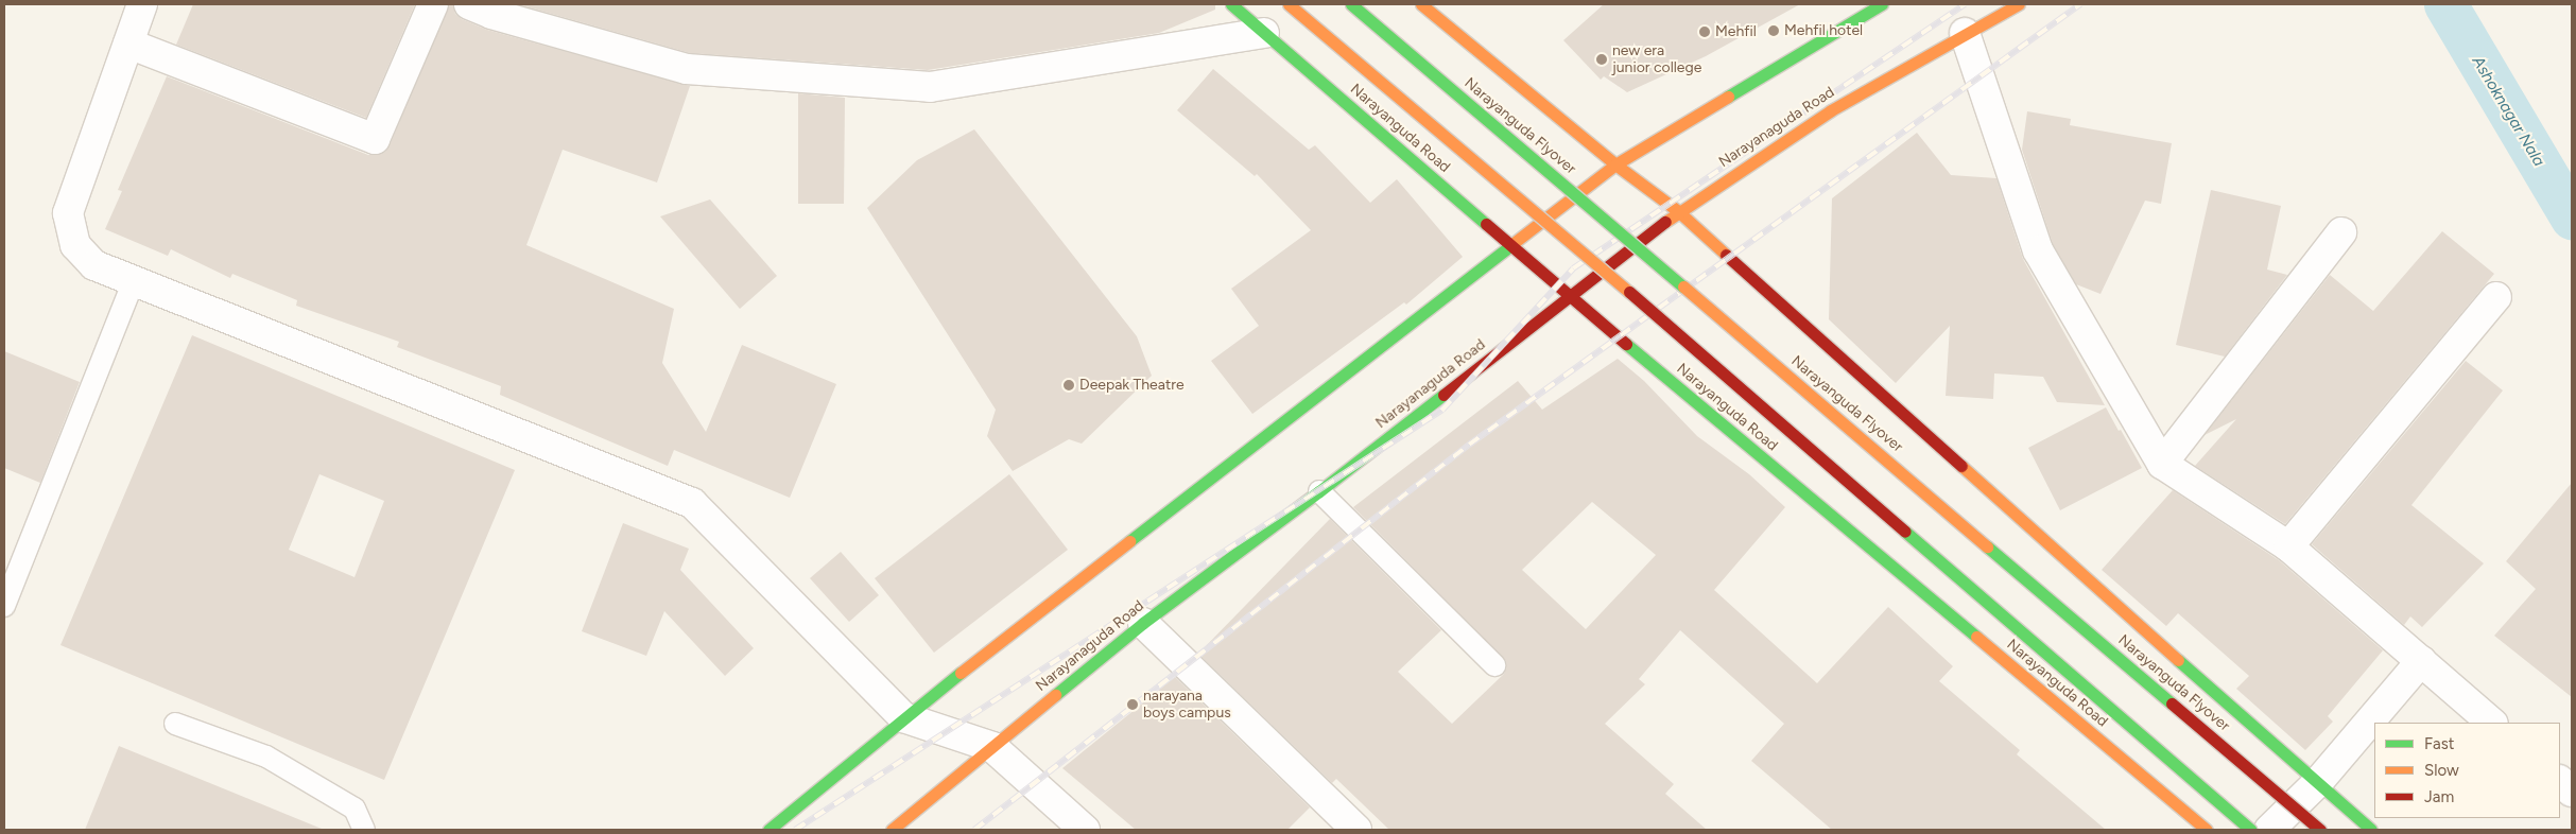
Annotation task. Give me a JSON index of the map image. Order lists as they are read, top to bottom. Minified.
{"streets":{"main road":["Narayanguda Flyover","Narayanaguda Road","Narayanguda Road"]},"crossings":[["Narayanaguda Road","Narayanguda Road"]],"water":["Ashoknagar Nala"],"places":["Mehfil hotel","Mehfil","new era junior college","Deepak Theatre","narayana boys campus"],"legend":["Fast","Slow","Jam"]}
